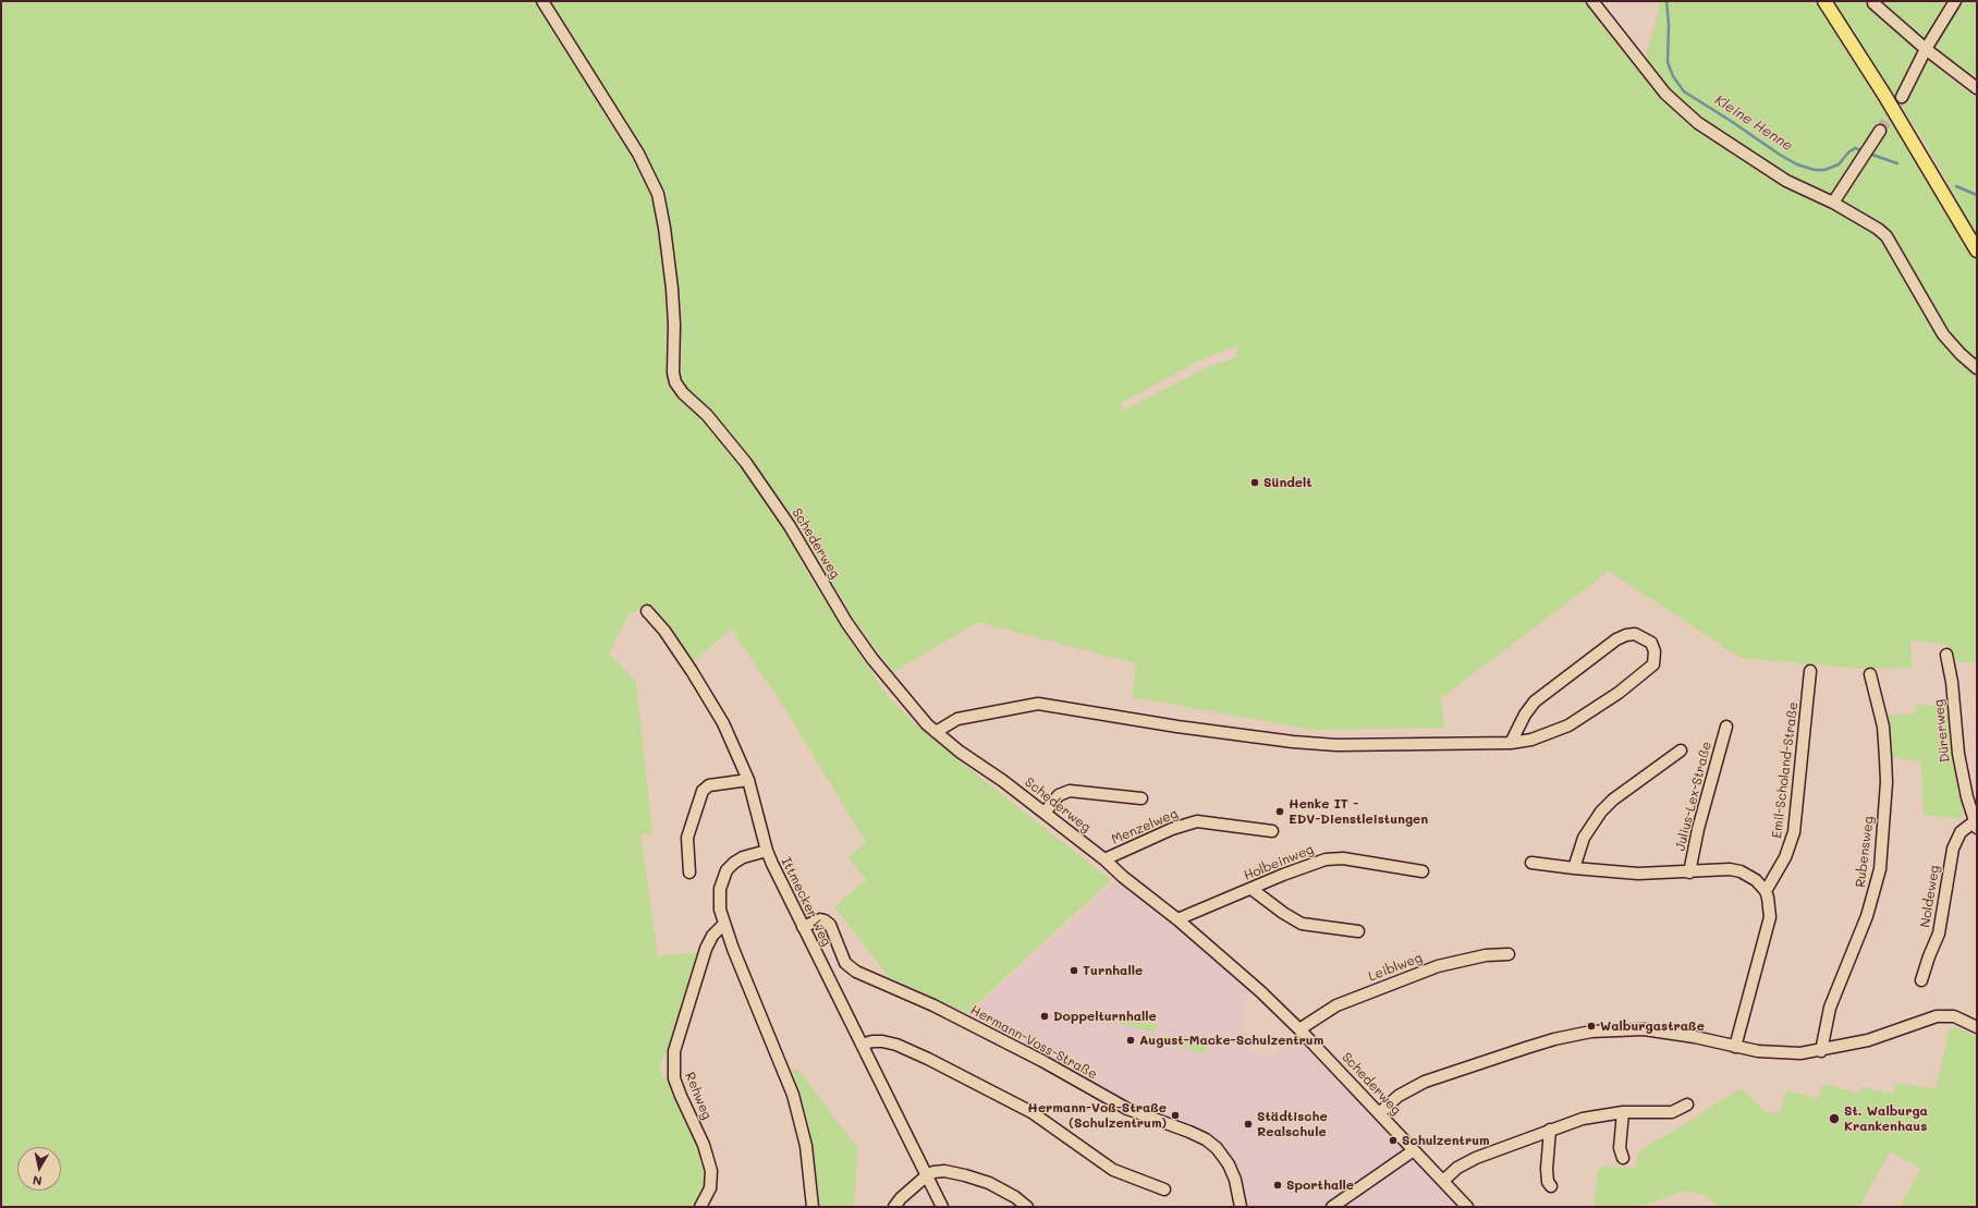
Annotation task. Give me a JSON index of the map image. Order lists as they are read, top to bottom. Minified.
{"streets":{"street":["Schederweg","Dürerweg","Emil-Scholand-Straße","Julius-Lex-Straße","Menzelweg","Rubensweg","Holbeinweg","Noldeweg","Ittmecker Weg","Leiblweg","Hermann-Voss-Straße","Rehweg"]},"crossings":[["Schederweg","Menzelweg"],["Schederweg","Holbeinweg"],["Schederweg","Leiblweg"],["Dürerweg","Noldeweg"],["Ittmecker Weg","Hermann-Voss-Straße"]],"water":["Kleine Henne"],"places":["Sündelt","Henke IT - EDV-Dienstleistungen","Turnhalle","Doppelturnhalle","Walburgastraße","August-Macke-Schulzentrum","Hermann-Voß-Straße (Schulzentrum)","St. Walburga Krankenhaus","Städtische Realschule","Schulzentrum","Sporthalle"],"north":"bottom"}
